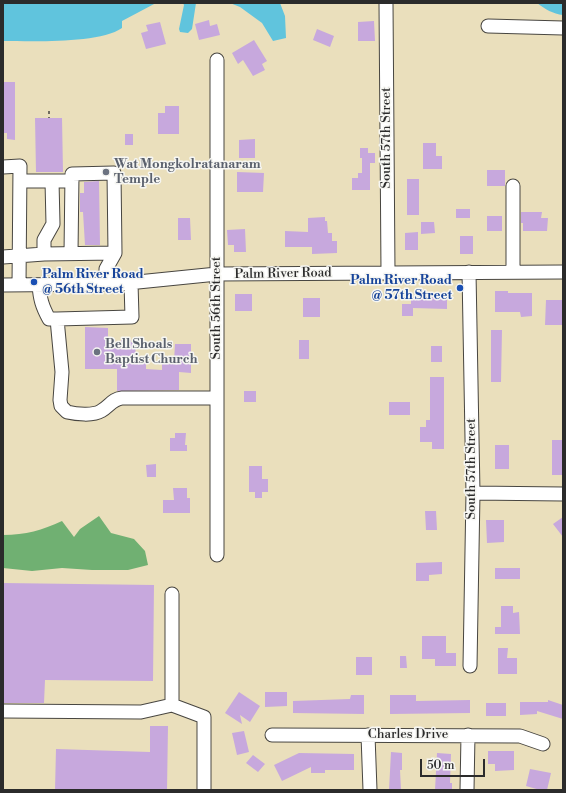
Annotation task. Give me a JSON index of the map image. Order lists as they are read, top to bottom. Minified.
{"streets":{"street":["South 57th Street","Palm River Road","South 56th Street","Charles Drive"]},"crossings":[["South 57th Street","Palm River Road"],["Palm River Road","South 56th Street"]],"places":["Wat Mongkolratanaram Temple","Palm River Road @ 56th Street","Palm River Road @ 57th Street","Bell Shoals Baptist Church"],"scale_bar":"50 m"}
